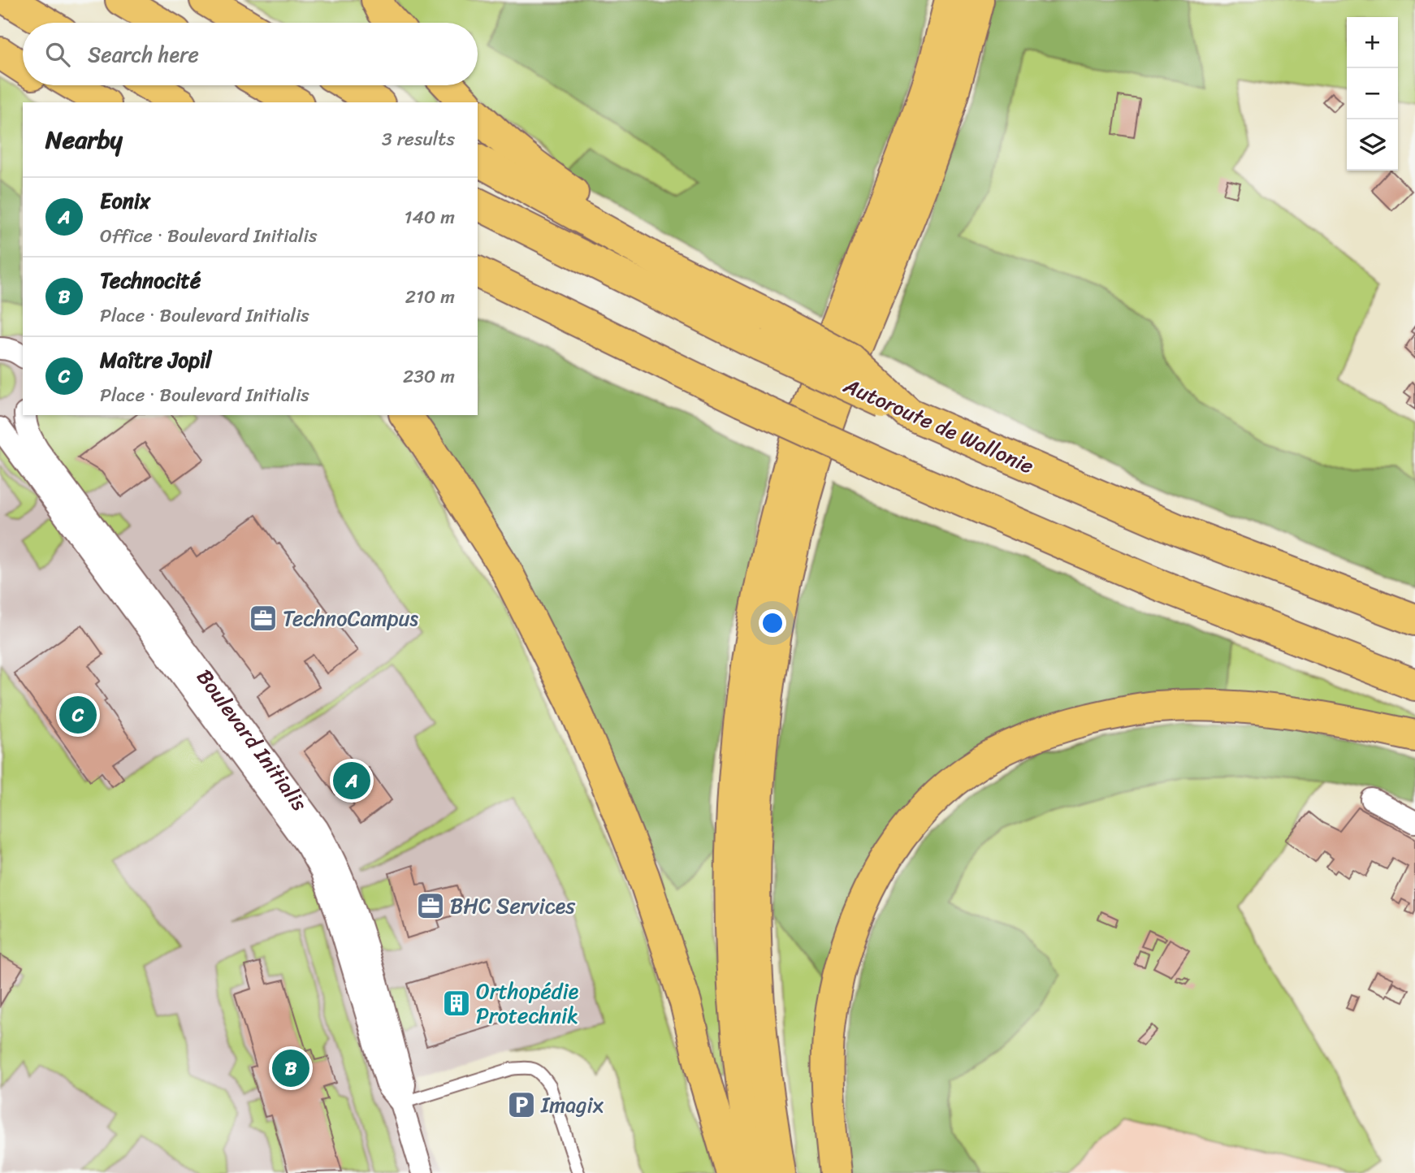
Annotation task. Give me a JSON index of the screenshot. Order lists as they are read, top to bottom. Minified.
{"streets":{"highway":["Autoroute de Wallonie"],"street":["Boulevard Initialis"]},"places":{"office":["TechnoCampus","BHC Services"],"building":["Orthopédie Protechnik"],"parking":["Imagix"]},"page":{"map_buttons":["+","−"],"search":"Search here","heading":["Nearby","3 results"],"list":[{"mark":"A","name":"Eonix","note":"Office · Boulevard Initialis","value":"140 m"},{"mark":"B","name":"Technocité","note":"Place · Boulevard Initialis","value":"210 m"},{"mark":"C","name":"Maître Jopil","note":"Place · Boulevard Initialis","value":"230 m"}],"pins":["C","A","B"]}}
